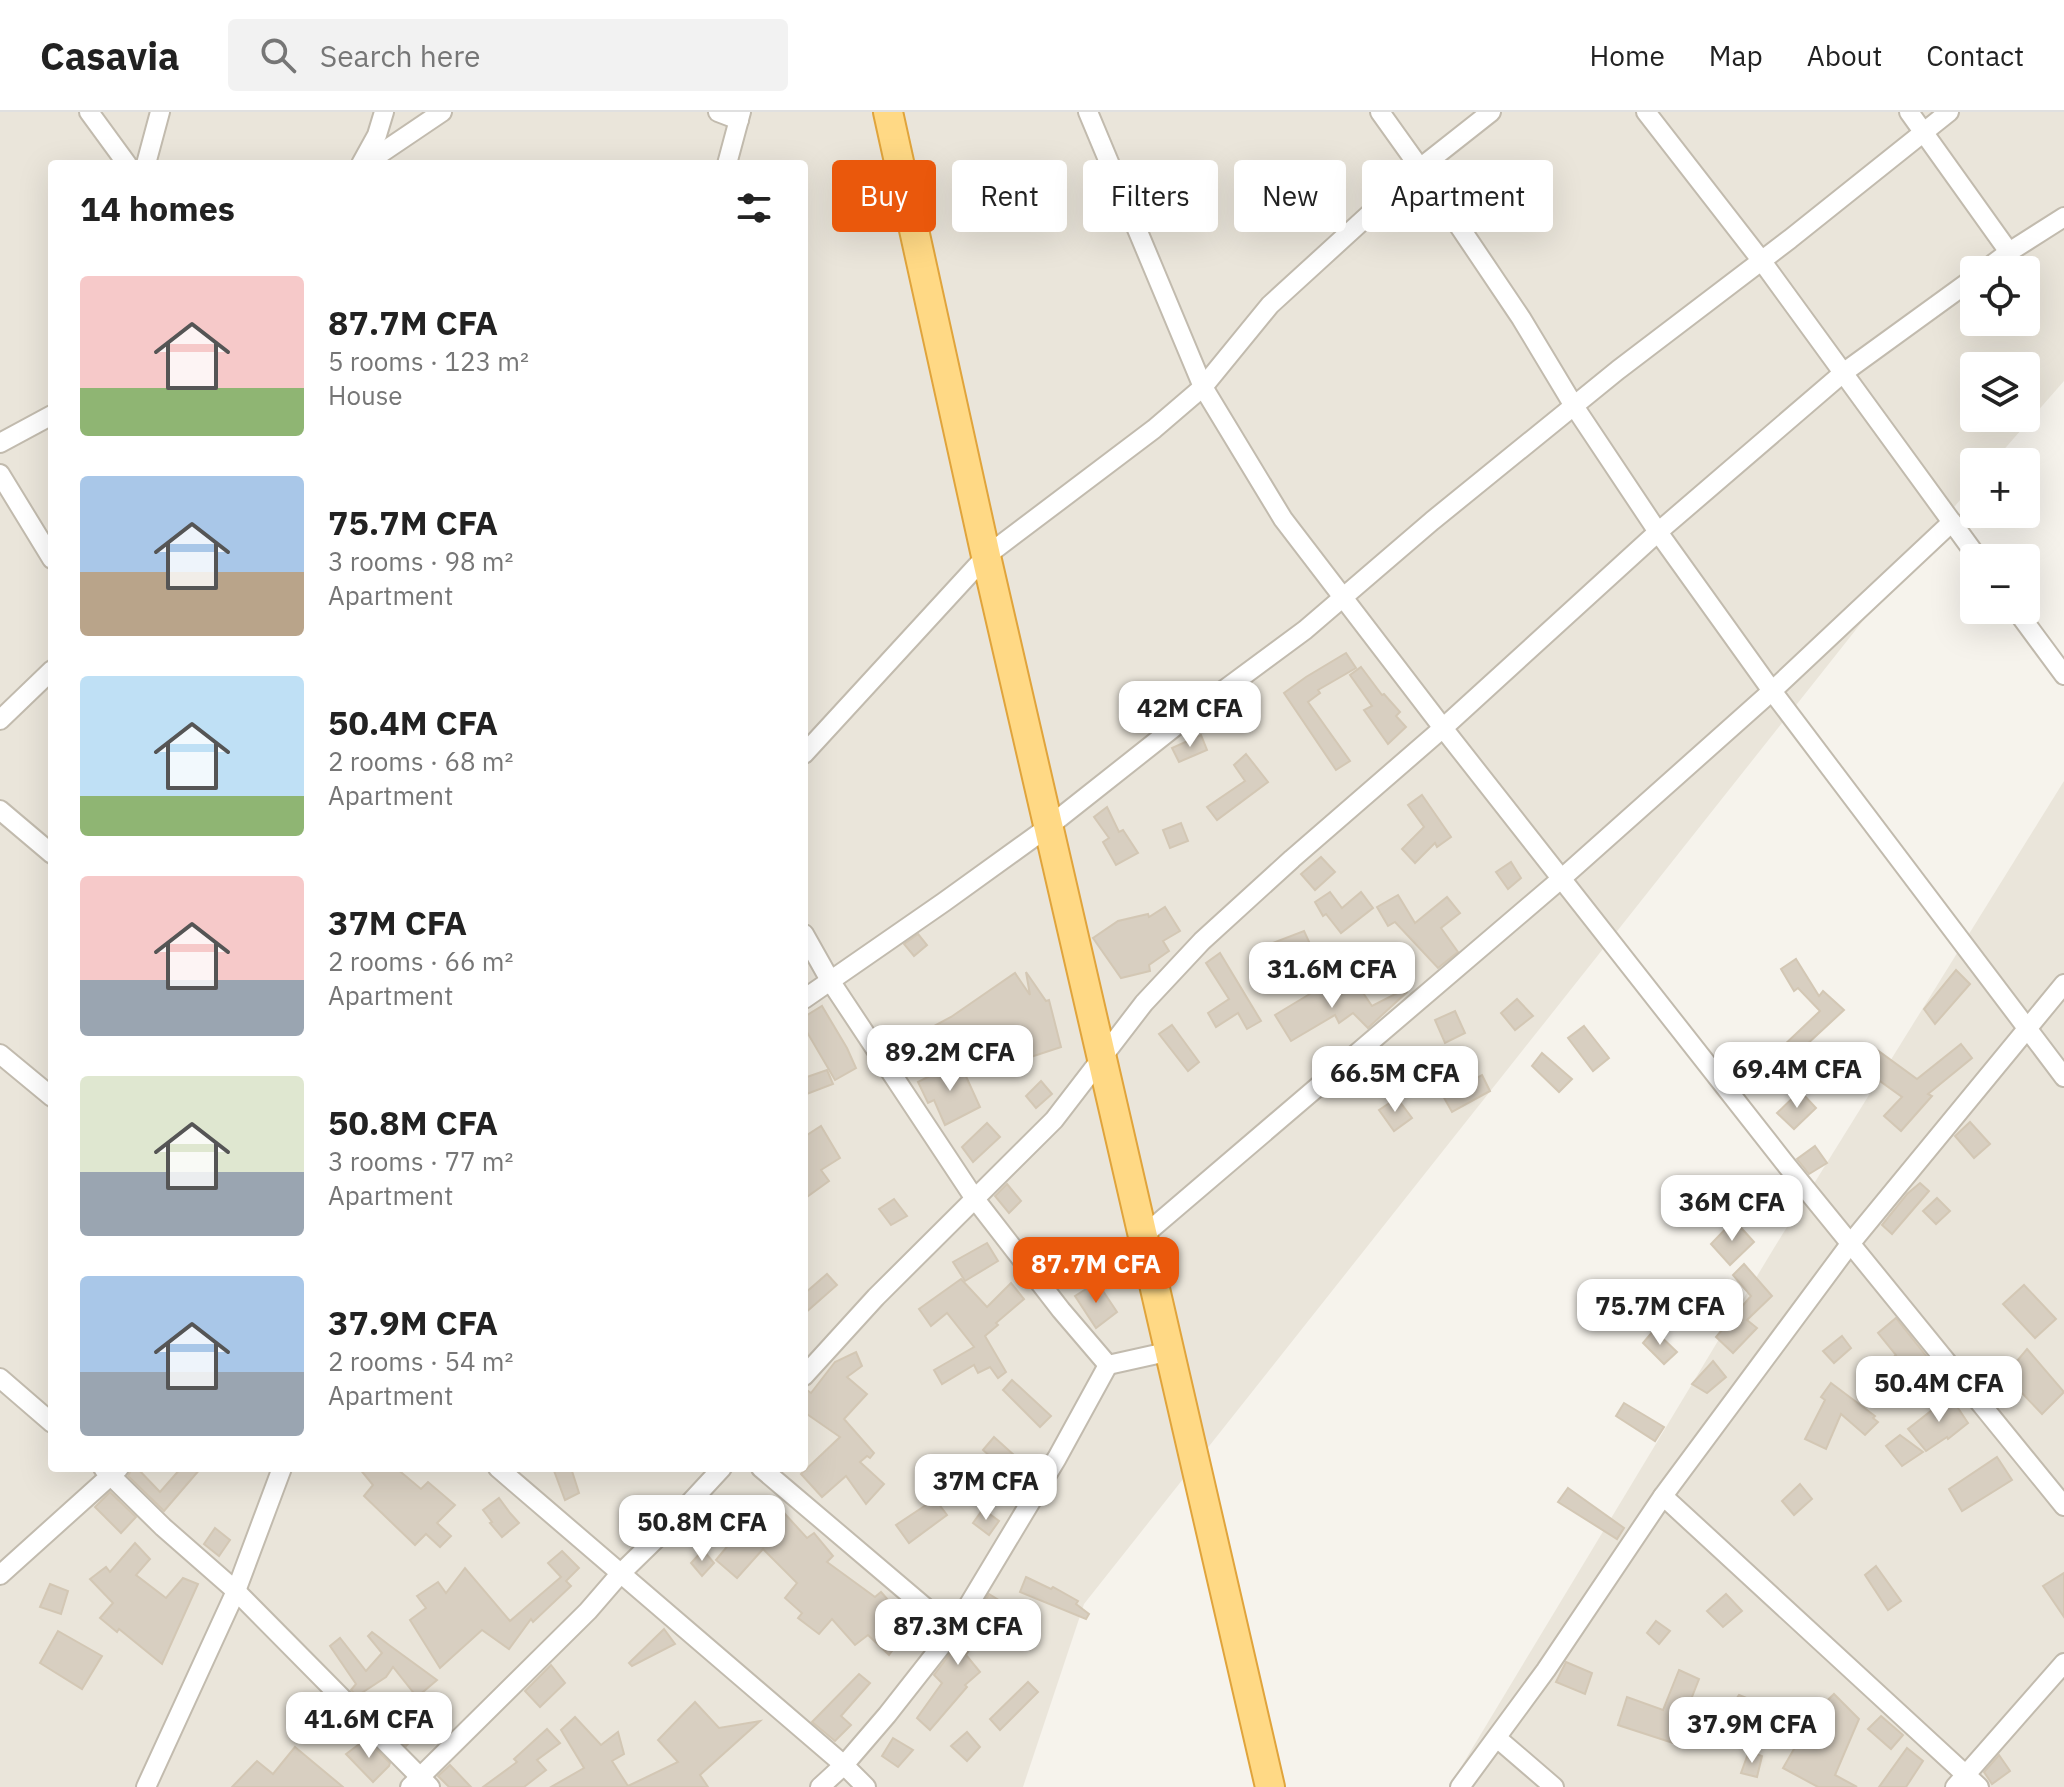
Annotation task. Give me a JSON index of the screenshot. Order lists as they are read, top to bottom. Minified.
{"page":{"header":"Casavia","search":"Search here","nav":["Home","Map","About","Contact"],"chip":["Buy","Rent","Filters","New","Apartment"],"heading":"14 homes","map_buttons":["+","−"],"list":[{"name":"87.7M CFA","note":"5 rooms · 123 m² · House"},{"name":"75.7M CFA","note":"3 rooms · 98 m² · Apartment"},{"name":"50.4M CFA","note":"2 rooms · 68 m² · Apartment"},{"name":"37M CFA","note":"2 rooms · 66 m² · Apartment"},{"name":"50.8M CFA","note":"3 rooms · 77 m² · Apartment"},{"name":"37.9M CFA","note":"2 rooms · 54 m² · Apartment"}],"price":["42M CFA","31.6M CFA","89.2M CFA","69.4M CFA","66.5M CFA","36M CFA","87.7M CFA","75.7M CFA","50.4M CFA","37M CFA","50.8M CFA","87.3M CFA","41.6M CFA","37.9M CFA"]}}
